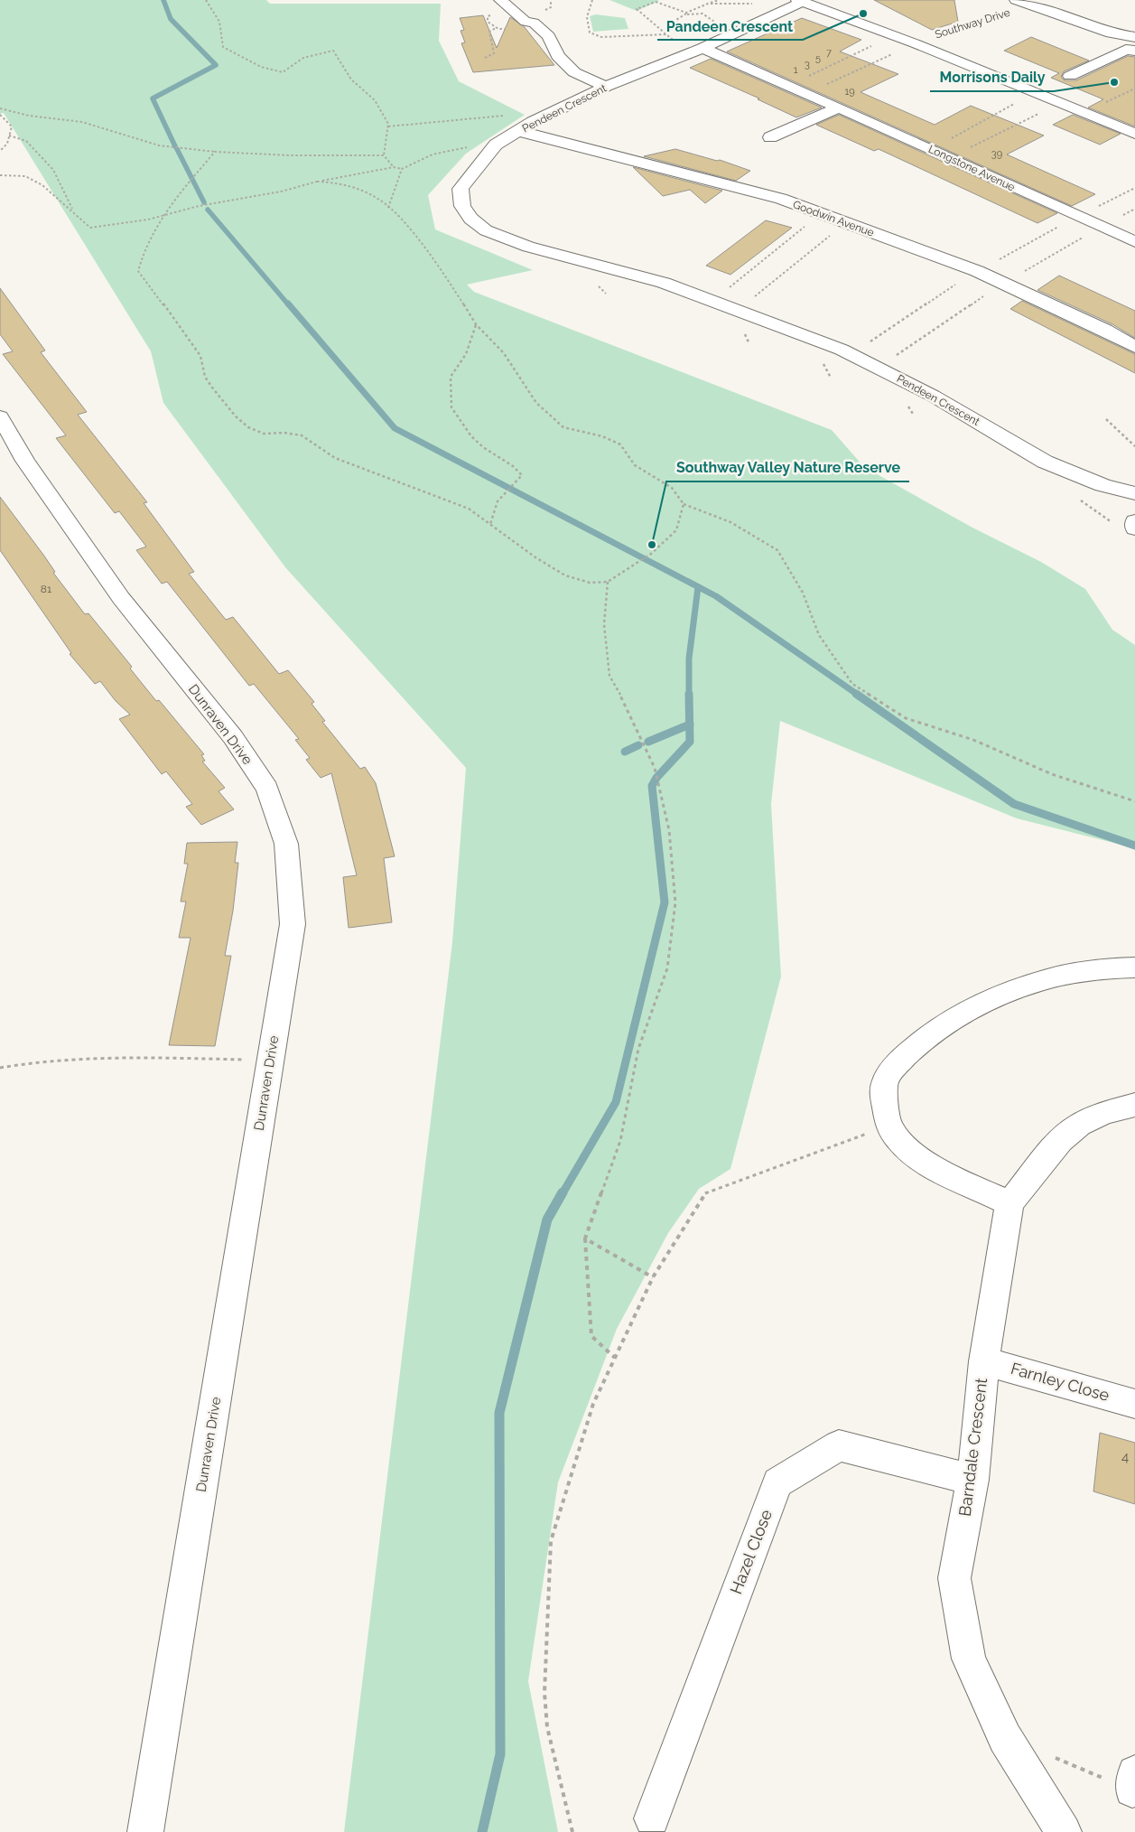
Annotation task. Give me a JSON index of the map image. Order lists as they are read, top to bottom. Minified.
{"streets":{"street":["Southway Drive","Pendeen Crescent","Longstone Avenue","Goodwin Avenue","Dunraven Drive","Farnley Close","Barndale Crescent","Hazel Close"]},"crossings":[["Southway Drive","Pendeen Crescent"],["Pendeen Crescent","Longstone Avenue"],["Pendeen Crescent","Goodwin Avenue"],["Farnley Close","Barndale Crescent"],["Barndale Crescent","Hazel Close"]],"places":["Pandeen Crescent","Morrisons Daily","Southway Valley Nature Reserve"],"house_numbers":["7","5","3","1","19","39","81","4"]}
